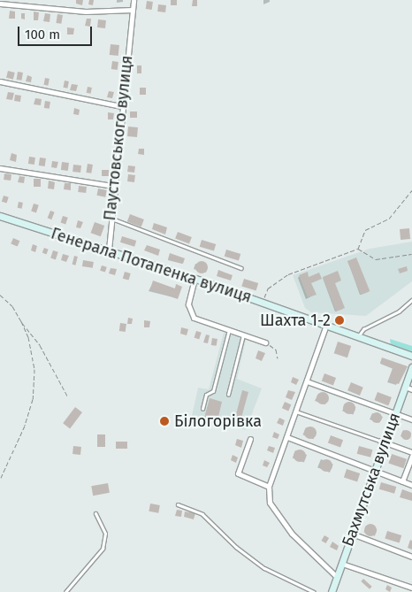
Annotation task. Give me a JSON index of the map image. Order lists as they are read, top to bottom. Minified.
{"streets":{"main road":["Генерала Потапенка вулиця","Бахмутська вулиця"],"street":["Паустовського вулиця"]},"crossings":[["Паустовського вулиця","Генерала Потапенка вулиця"]],"places":["Шахта 1-2","Білогорівка"],"scale_bar":"100 m"}
